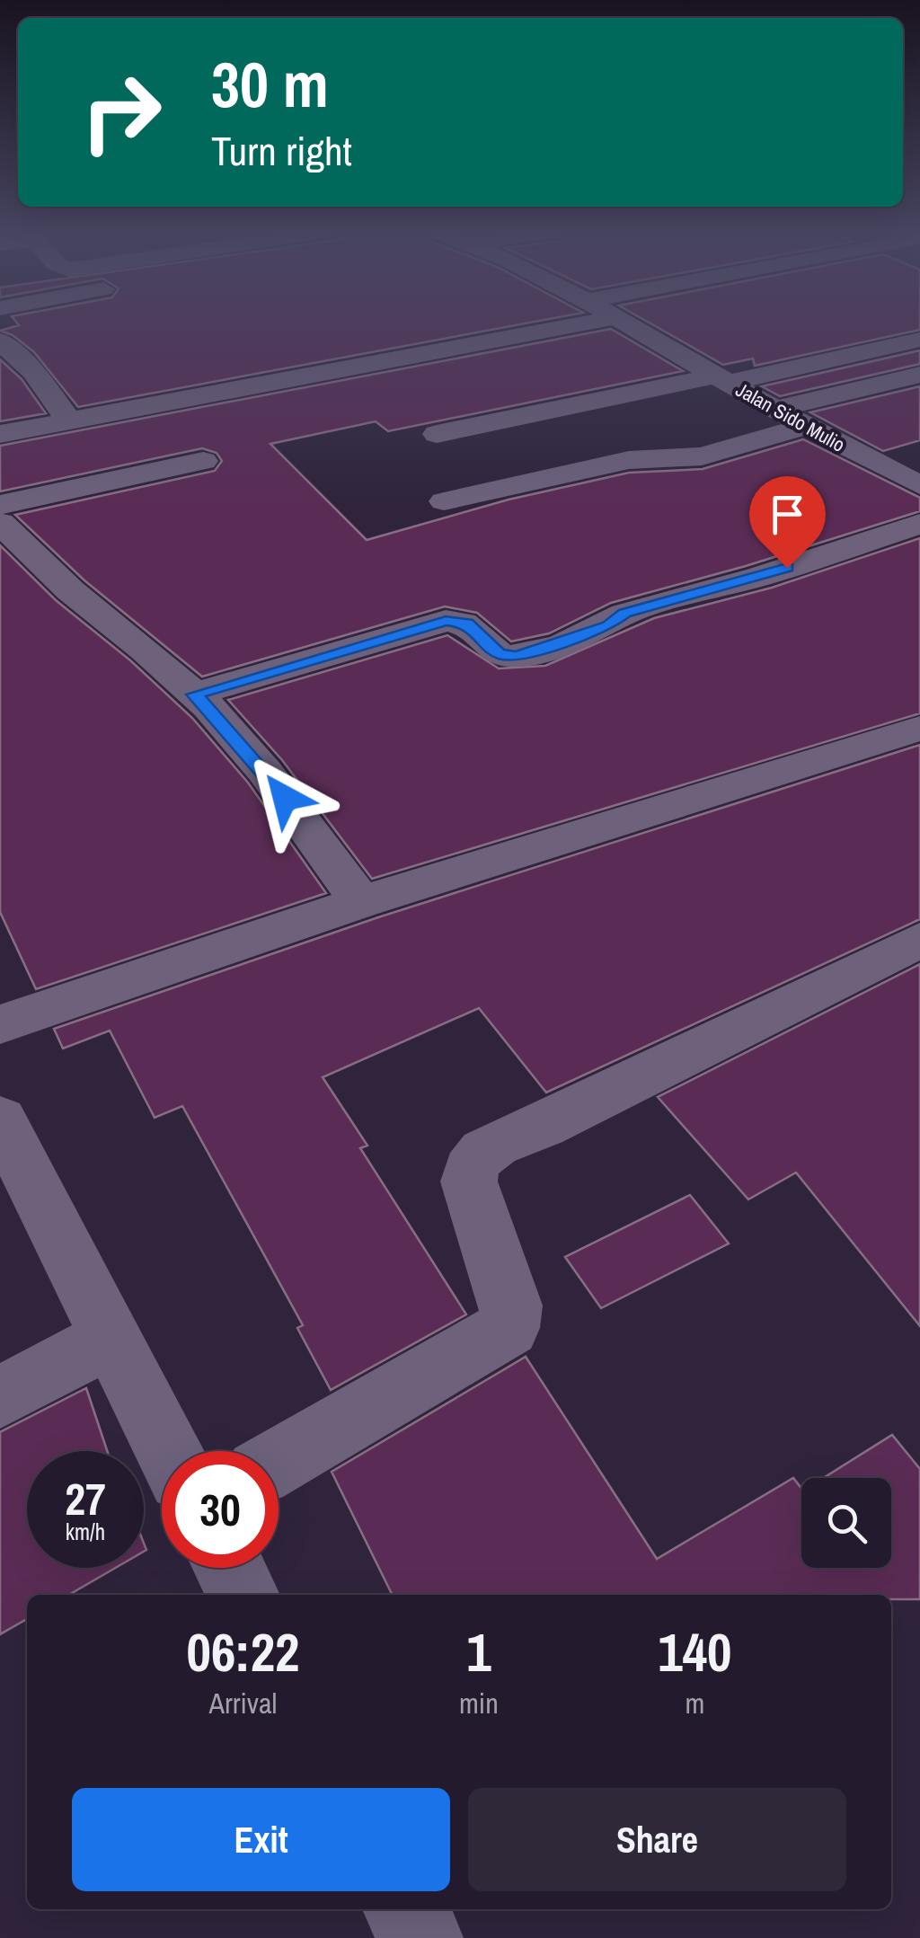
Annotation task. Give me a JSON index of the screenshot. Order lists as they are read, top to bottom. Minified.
{"streets":{"street":["Jalan Sido Mulio"]},"page":{"turn":["30 m","Turn right"],"speed":"27 km/h","limit":"30","eta":["06:22","Arrival","1","min","140","m"],"buttons":["Exit","Share"]}}
